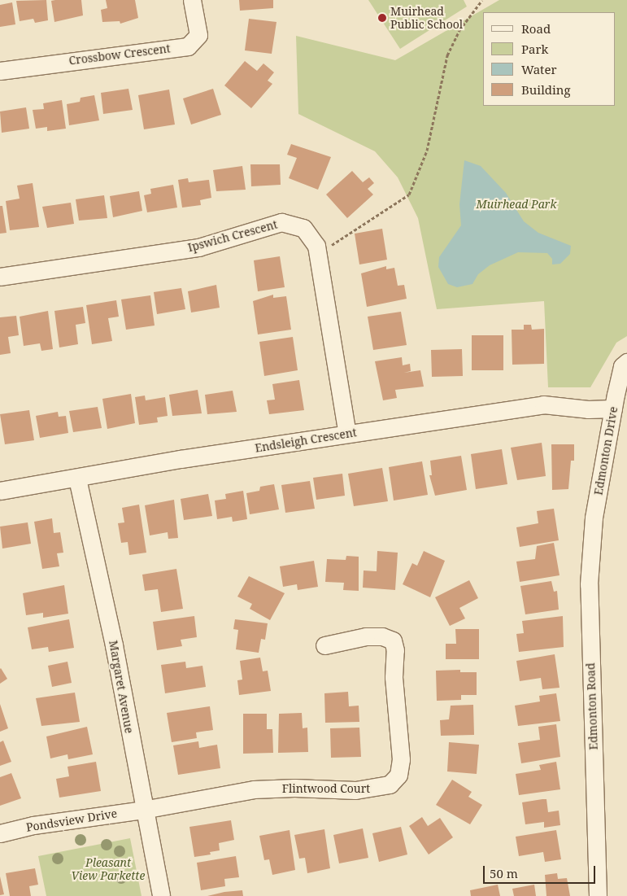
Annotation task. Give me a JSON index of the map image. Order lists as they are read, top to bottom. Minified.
{"streets":{"street":["Crossbow Crescent","Ipswich Crescent","Endsleigh Crescent","Edmonton Drive","Margaret Avenue","Edmonton Road","Flintwood Court","Pondsview Drive"]},"crossings":[["Ipswich Crescent","Endsleigh Crescent"],["Endsleigh Crescent","Edmonton Drive"],["Endsleigh Crescent","Margaret Avenue"],["Edmonton Drive","Edmonton Road"],["Margaret Avenue","Flintwood Court"],["Margaret Avenue","Pondsview Drive"],["Flintwood Court","Pondsview Drive"]],"parks":["Muirhead Park","Pleasant View Parkette"],"places":["Muirhead Public School"],"legend":["Road","Park","Water","Building"],"scale_bar":"50 m"}
